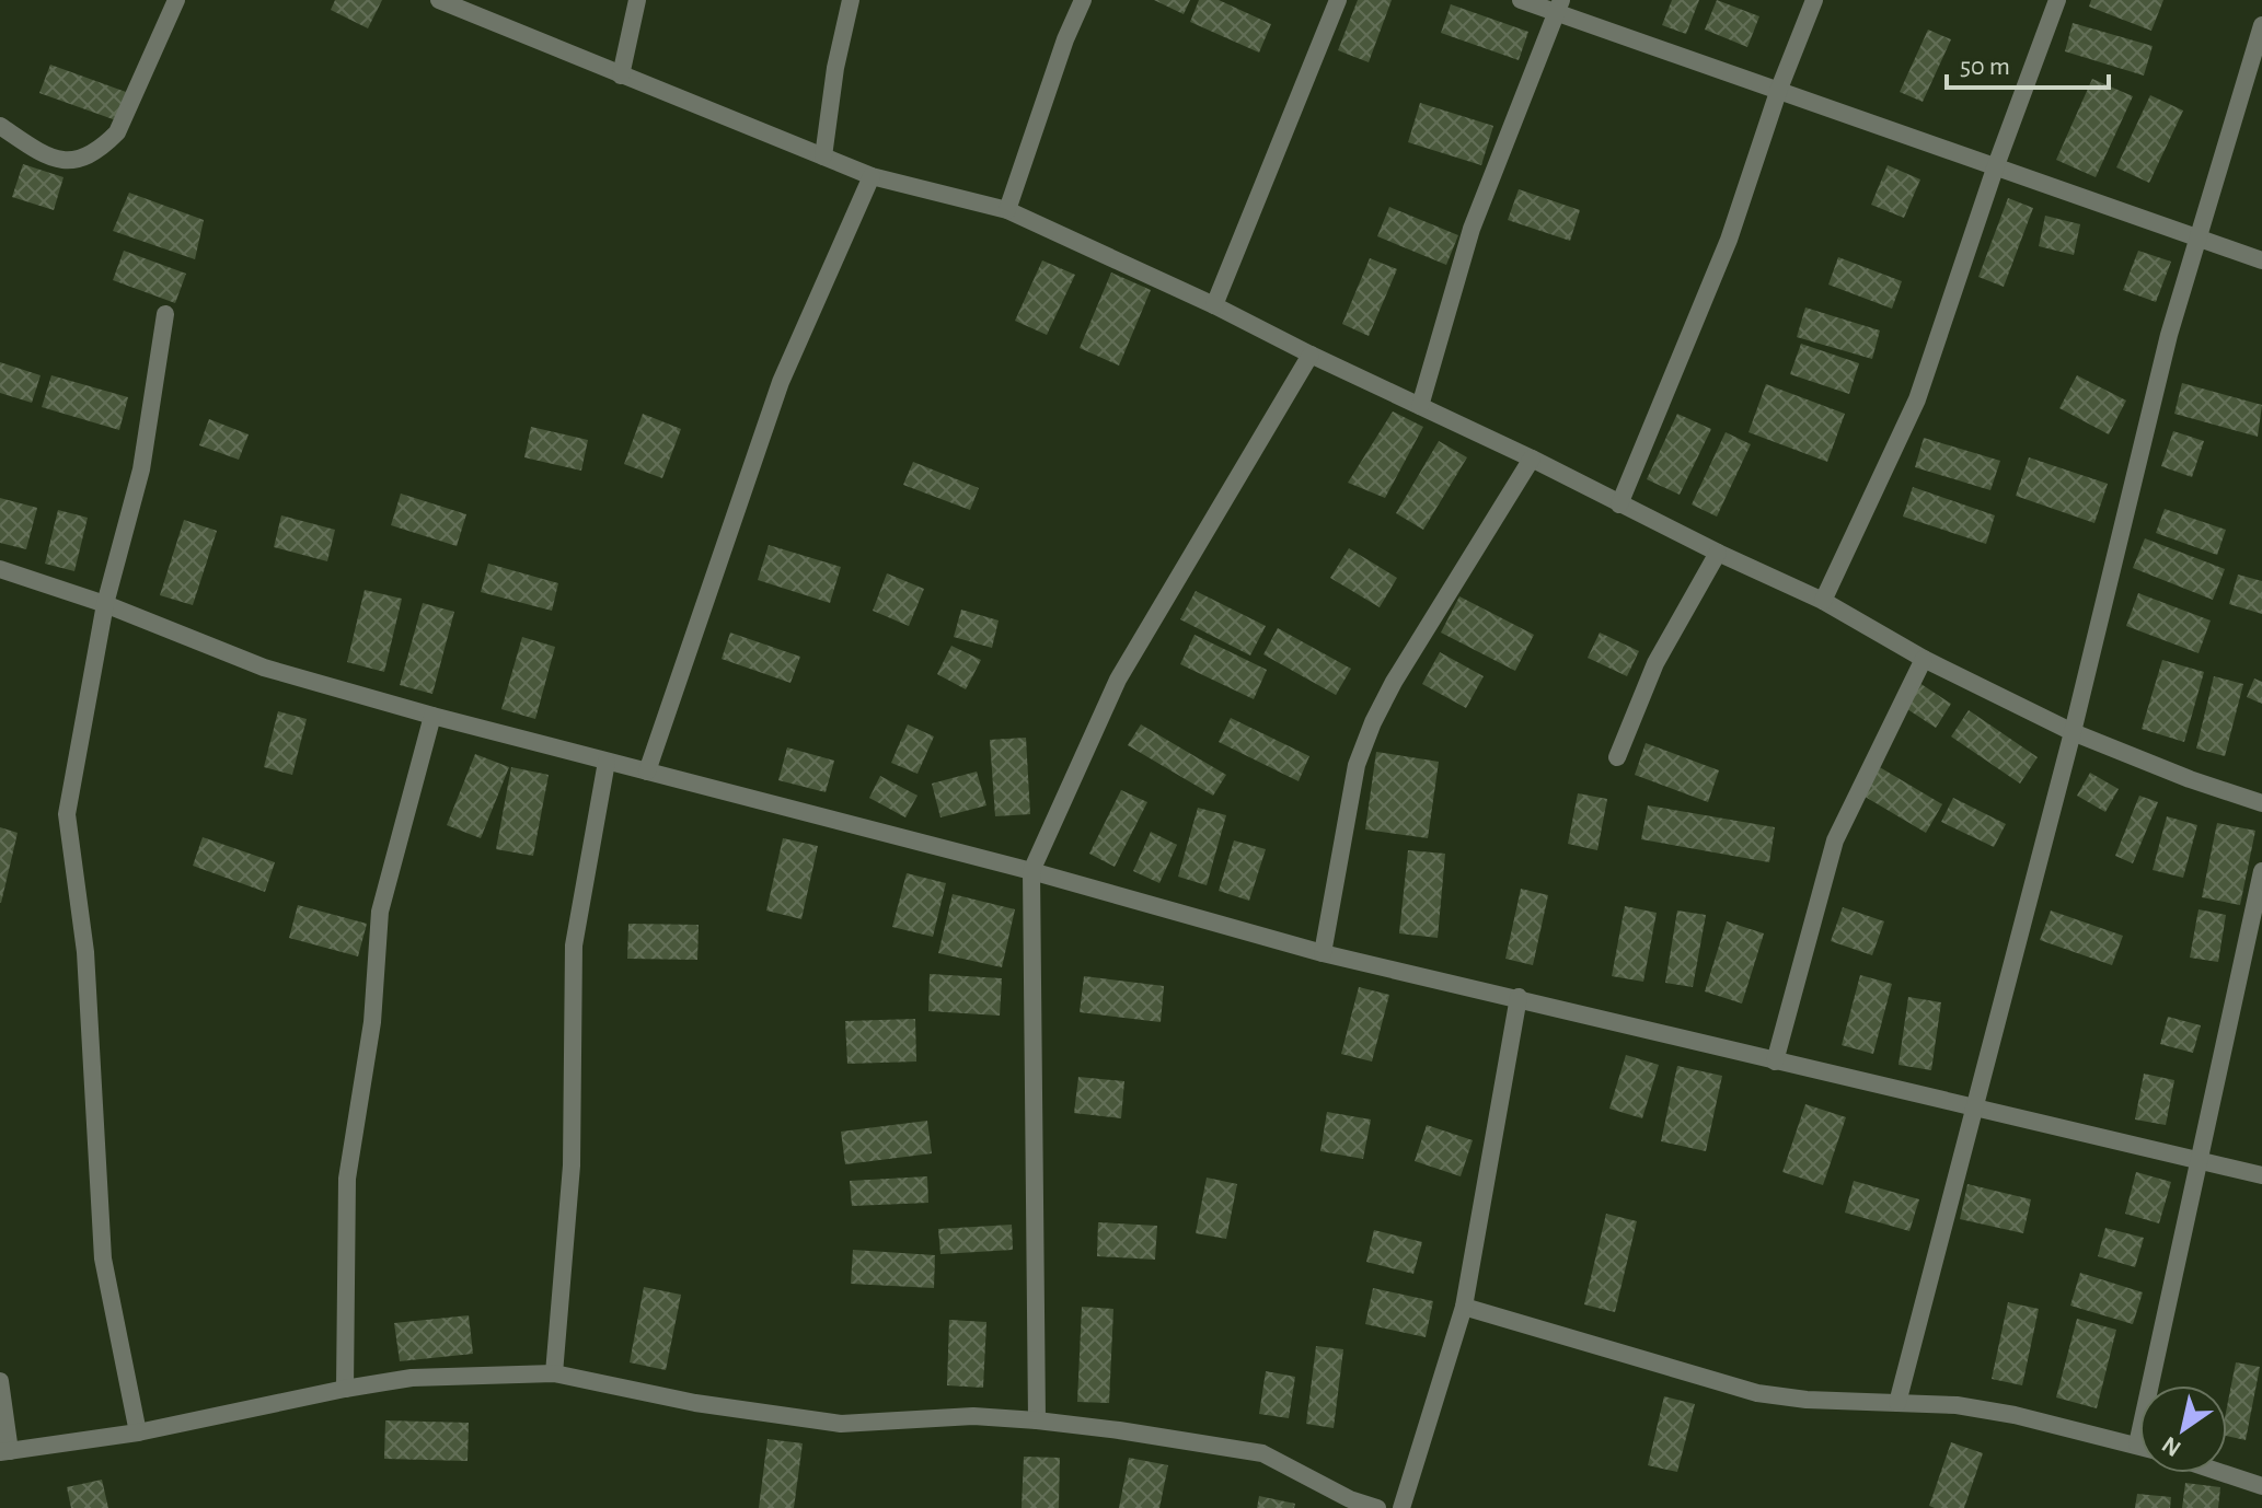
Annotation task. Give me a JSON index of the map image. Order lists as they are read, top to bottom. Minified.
{"scale_bar":"50 m","north":"bottom left"}
